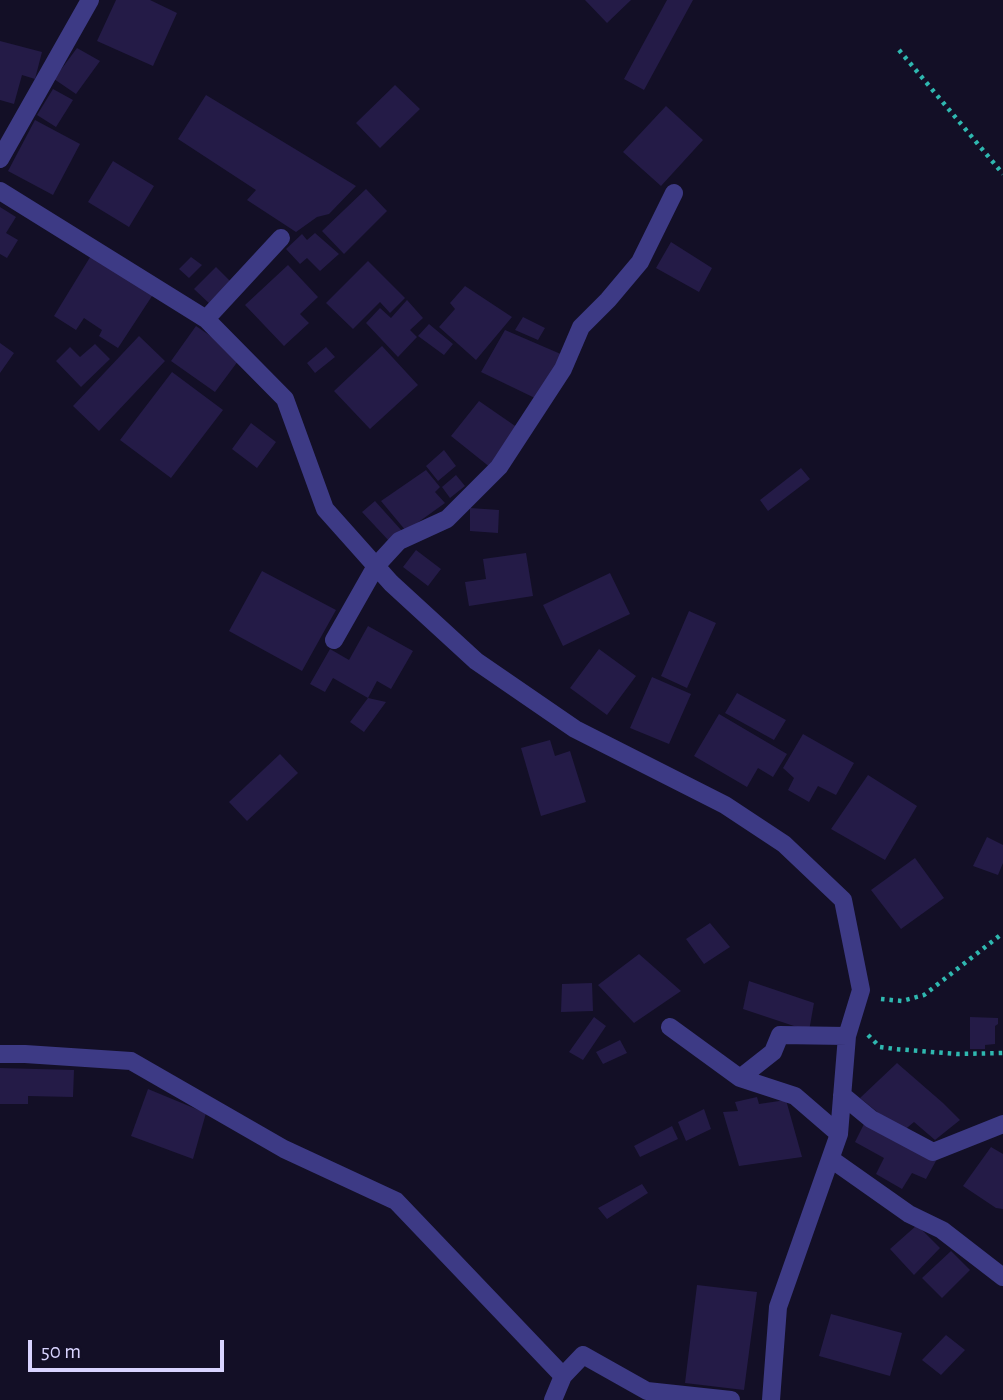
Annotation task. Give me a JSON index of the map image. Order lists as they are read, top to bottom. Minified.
{"scale_bar":"50 m"}
